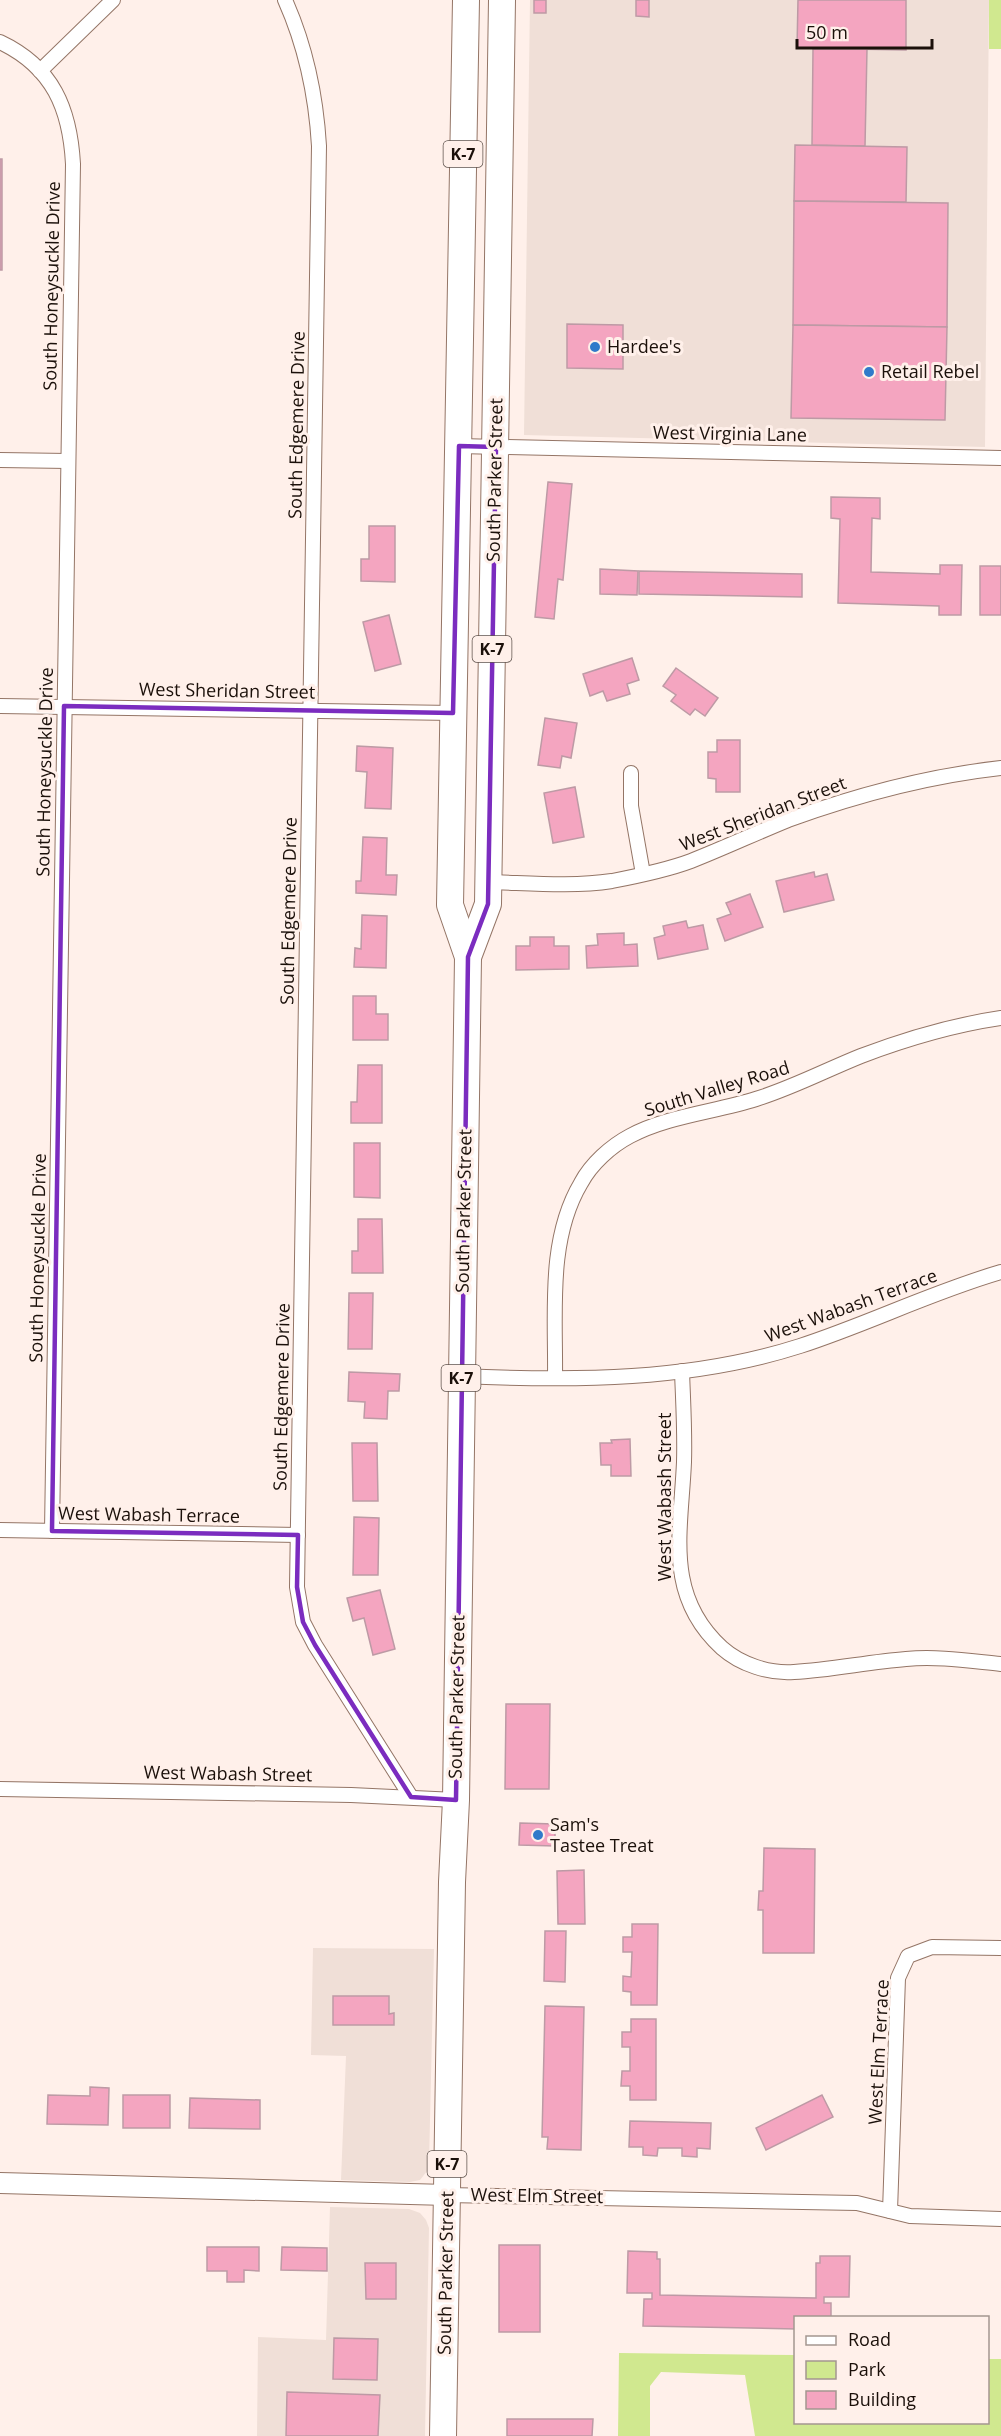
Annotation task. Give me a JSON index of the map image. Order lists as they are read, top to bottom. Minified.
{"streets":{"highway":["K-7","South Parker Street"],"street":["South Honeysuckle Drive","South Edgemere Drive","West Virginia Lane","West Sheridan Street","South Valley Road","West Wabash Terrace","West Wabash Street","West Elm Terrace","West Elm Street"]},"crossings":[["South Honeysuckle Drive","West Sheridan Street"],["South Honeysuckle Drive","West Wabash Terrace"],["South Edgemere Drive","West Sheridan Street"],["South Edgemere Drive","West Wabash Terrace"],["South Edgemere Drive","West Wabash Street"],["West Virginia Lane","South Parker Street"],["South Parker Street","West Sheridan Street"],["South Parker Street","West Wabash Terrace"],["South Parker Street","West Wabash Street"],["South Parker Street","West Elm Street"],["South Valley Road","West Wabash Terrace"],["West Wabash Terrace","West Wabash Street"],["West Elm Terrace","West Elm Street"]],"places":["Hardee's","Retail Rebel","Sam's Tastee Treat"],"legend":["Road","Park","Building"],"scale_bar":"50 m"}
